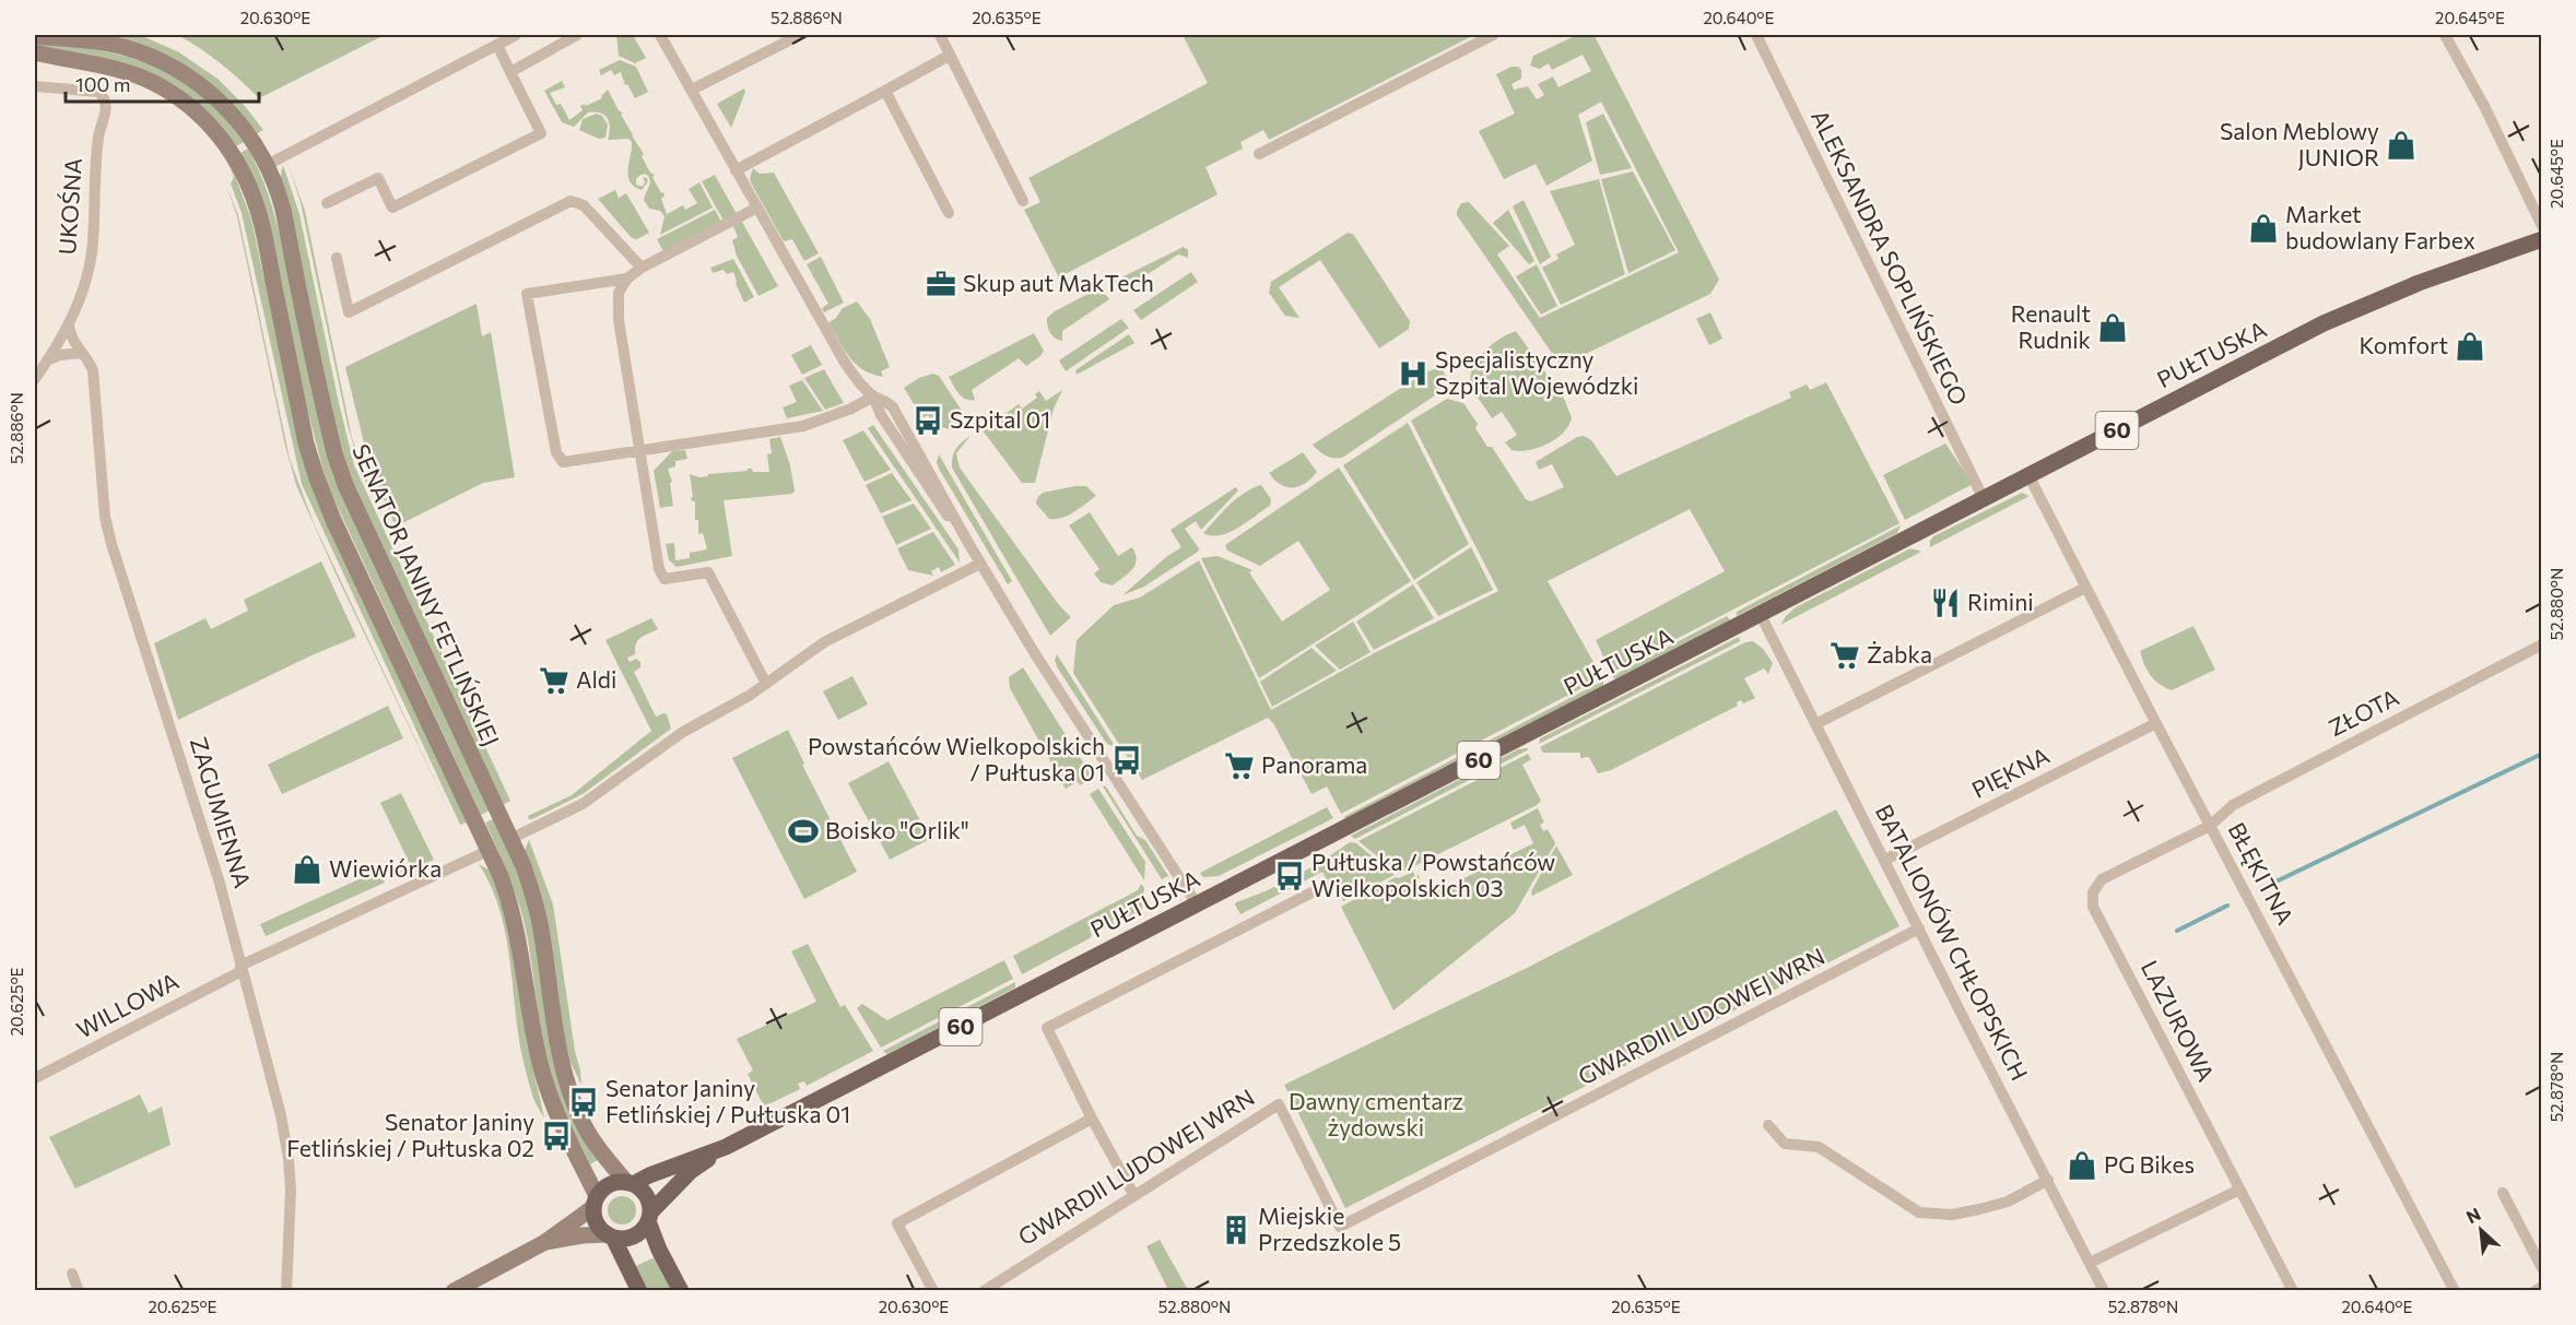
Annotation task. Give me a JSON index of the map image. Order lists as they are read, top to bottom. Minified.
{"streets":{"main road":["PUŁTUSKA","60","SENATOR JANINY FETLIŃSKIEJ"],"street":["UKOŚNA","ALEKSANDRA SOPLIŃSKIEGO","ZŁOTA","PIĘKNA","ZAGUMIENNA","BŁĘKITNA","BATALIONÓW CHŁOPSKICH","WILLOWA","GWARDII LUDOWEJ WRN","LAZUROWA"]},"crossings":[["UKOŚNA","ZAGUMIENNA"],["ALEKSANDRA SOPLIŃSKIEGO","PUŁTUSKA"],["PUŁTUSKA","SENATOR JANINY FETLIŃSKIEJ"],["PUŁTUSKA","BŁĘKITNA"],["PUŁTUSKA","BATALIONÓW CHŁOPSKICH"],["SENATOR JANINY FETLIŃSKIEJ","WILLOWA"],["ZŁOTA","BŁĘKITNA"],["ZŁOTA","LAZUROWA"],["PIĘKNA","BŁĘKITNA"],["PIĘKNA","BATALIONÓW CHŁOPSKICH"],["ZAGUMIENNA","WILLOWA"],["BŁĘKITNA","LAZUROWA"],["BATALIONÓW CHŁOPSKICH","GWARDII LUDOWEJ WRN"]],"parks":["Dawny cmentarz żydowski"],"places":{"shop":["Salon Meblowy JUNIOR","Market budowlany Farbex","Renault Rudnik","Komfort","Wiewiórka","PG Bikes"],"office":["Skup aut MakTech"],"hospital":["Specjalistyczny Szpital Wojewódzki"],"bus stop":["Szpital 01","Powstańców Wielkopolskich / Pułtuska 01","Pułtuska / Powstańców Wielkopolskich 03","Senator Janiny Fetlińskiej / Pułtuska 01","Senator Janiny Fetlińskiej / Pułtuska 02"],"restaurant":["Rimini"],"supermarket":["Żabka","Aldi","Panorama"],"sports":["Boisko \"Orlik\""],"building":["Miejskie Przedszkole 5"]},"scale_bar":"100 m","north":"top left","coordinates":["20.630°E","52.886°N","20.635°E","20.640°E","20.645°E","52.880°N","20.625°E","52.878°N"]}
